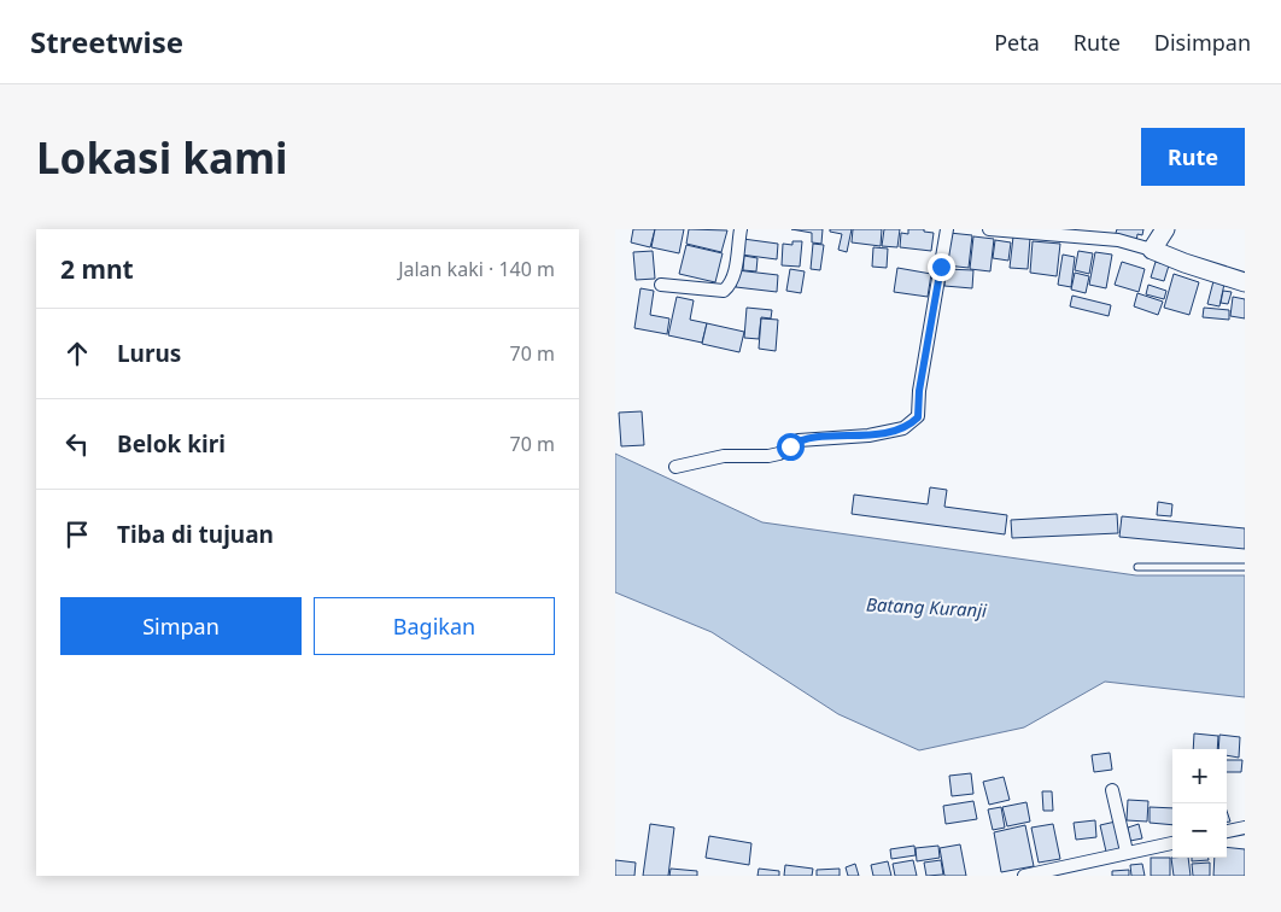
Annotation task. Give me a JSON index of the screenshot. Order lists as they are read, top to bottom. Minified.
{"water":["Batang Kuranji"],"page":{"header":"Streetwise","nav":["Peta","Rute","Disimpan"],"buttons":["Rute",["Simpan","Bagikan"]],"title":"Lokasi kami","heading":["2 mnt","Jalan kaki · 140 m"],"list":[["Lurus","70 m"],["Belok kiri","70 m"],"Tiba di tujuan"],"map_buttons":["+","−"]}}
